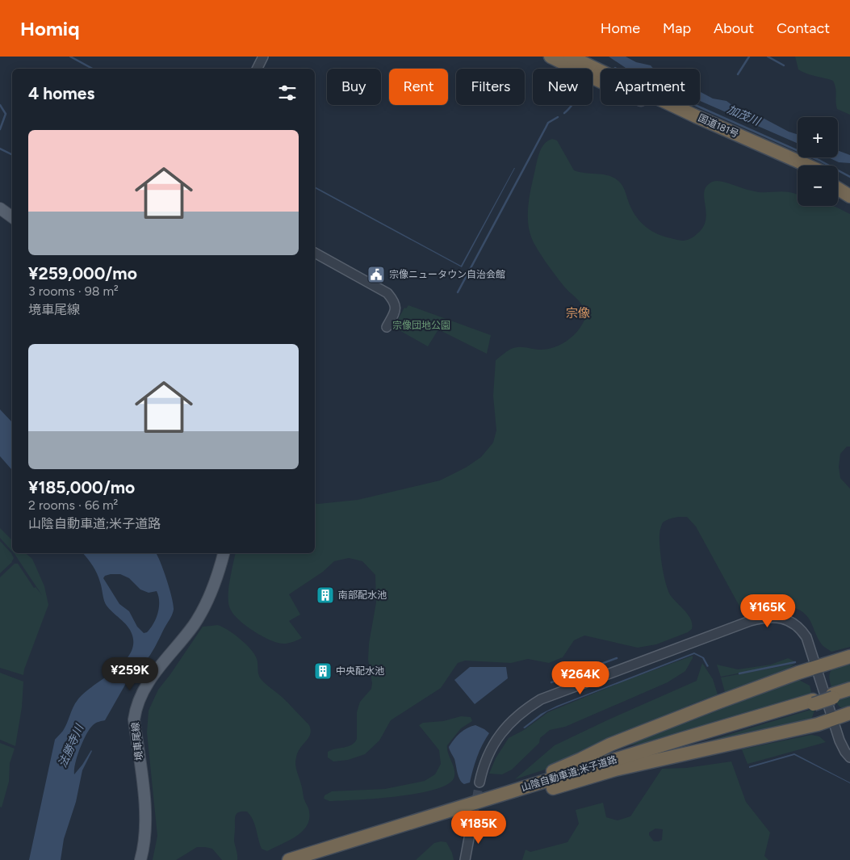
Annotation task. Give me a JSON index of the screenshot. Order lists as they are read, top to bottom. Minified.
{"streets":{"highway":["国道181号","山陰自動車道;米子道路"],"main road":["境車尾線"]},"districts":["宗像"],"water":["加茂川","法勝寺川"],"parks":["宗像団地公園"],"places":{"public building":["宗像ニュータウン自治会館"],"building":["南部配水池","中央配水池"]},"page":{"header":"Homiq","nav":["Home","Map","About","Contact"],"chip":["Buy","Rent","Filters","New","Apartment"],"heading":"4 homes","map_buttons":["+","−"],"list":[{"name":"¥259,000/mo","note":"3 rooms · 98 m² · 境車尾線"},{"name":"¥185,000/mo","note":"2 rooms · 66 m² · 山陰自動車道;米子道路"}],"price":["¥165K","¥259K","¥264K","¥185K"]}}
